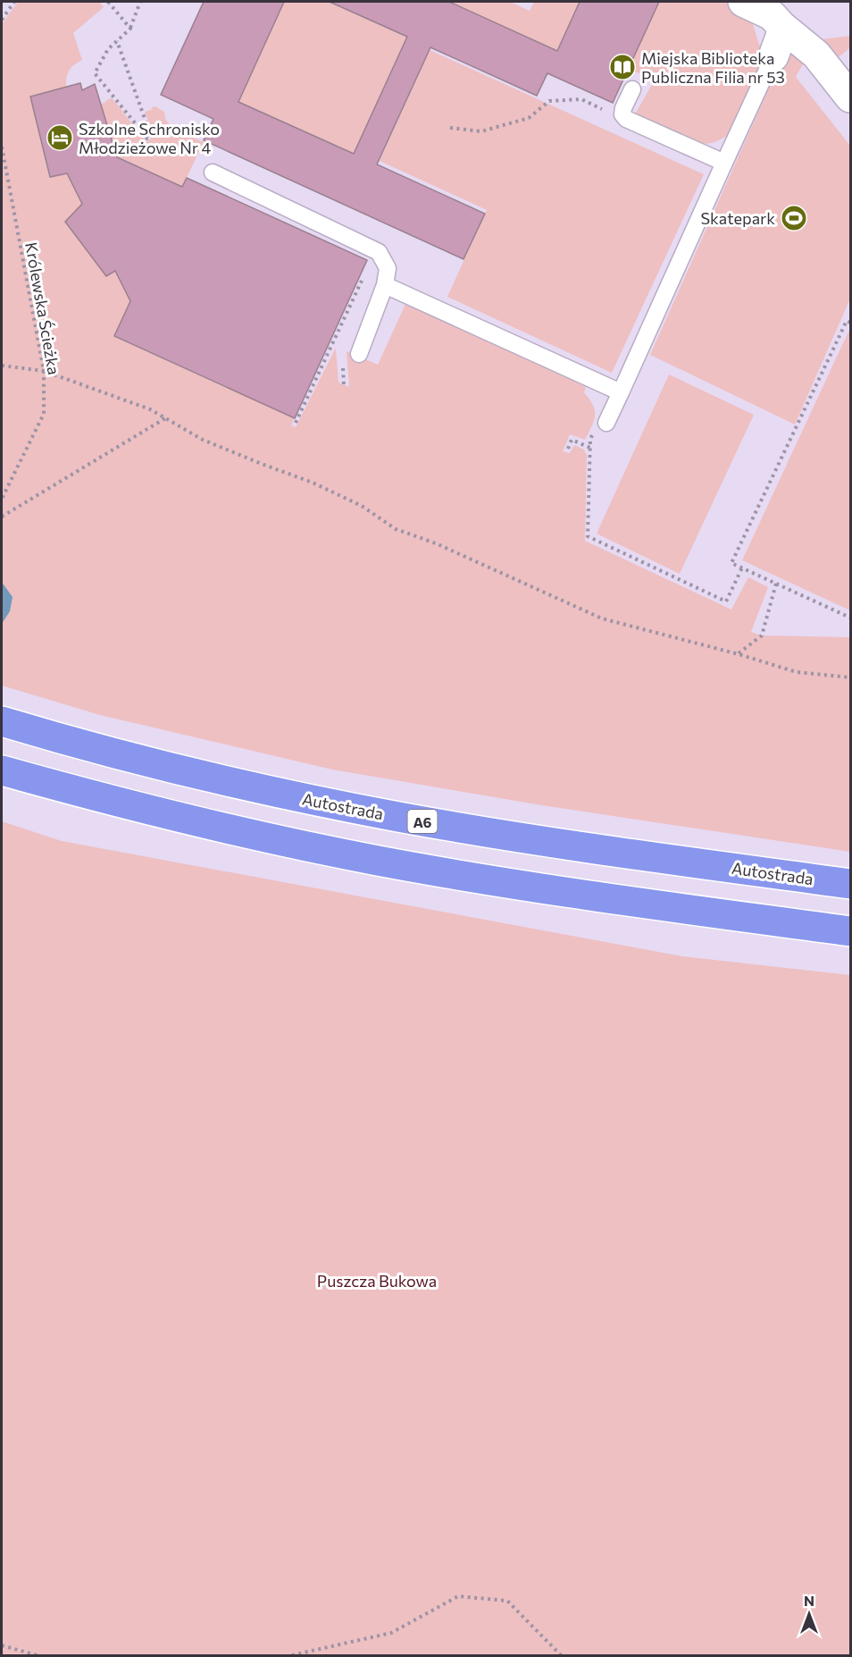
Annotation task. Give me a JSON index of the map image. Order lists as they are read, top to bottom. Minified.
{"streets":{"highway":["Autostrada","A6"],"path":["Królewska Ścieżka"]},"parks":["Puszcza Bukowa"],"places":{"library":["Miejska Biblioteka Publiczna Filia nr 53"],"hotel":["Szkolne Schronisko Młodzieżowe Nr 4"],"sports":["Skatepark"]},"north":"top"}
